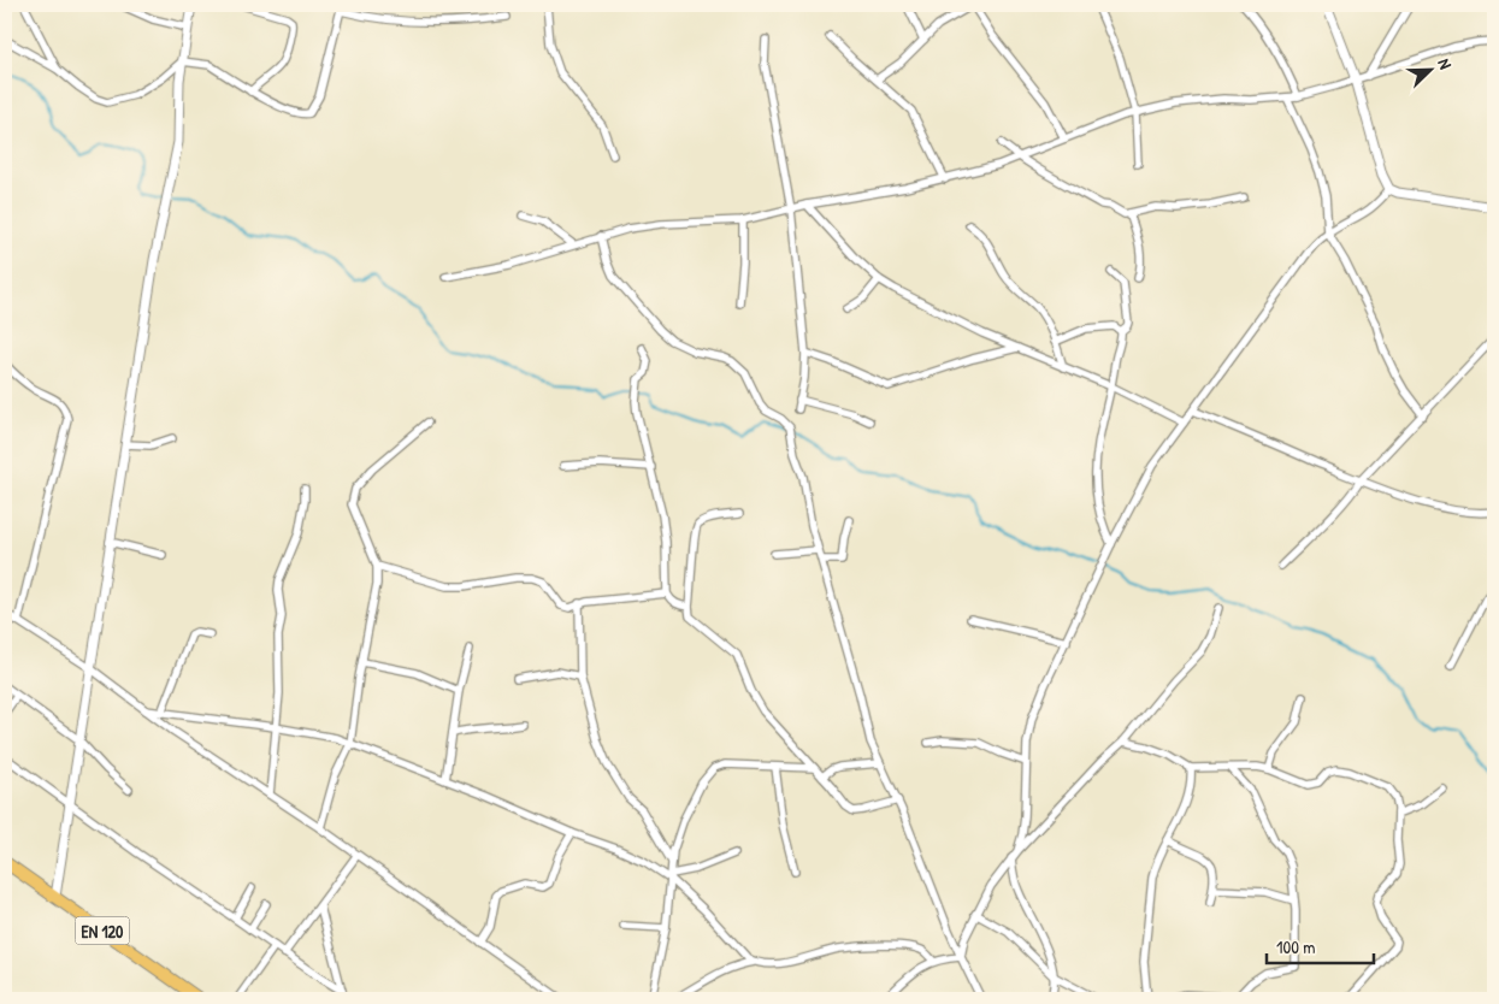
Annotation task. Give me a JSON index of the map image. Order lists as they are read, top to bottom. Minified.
{"streets":{"main road":["EN 120"]},"scale_bar":"100 m","north":"top right"}
